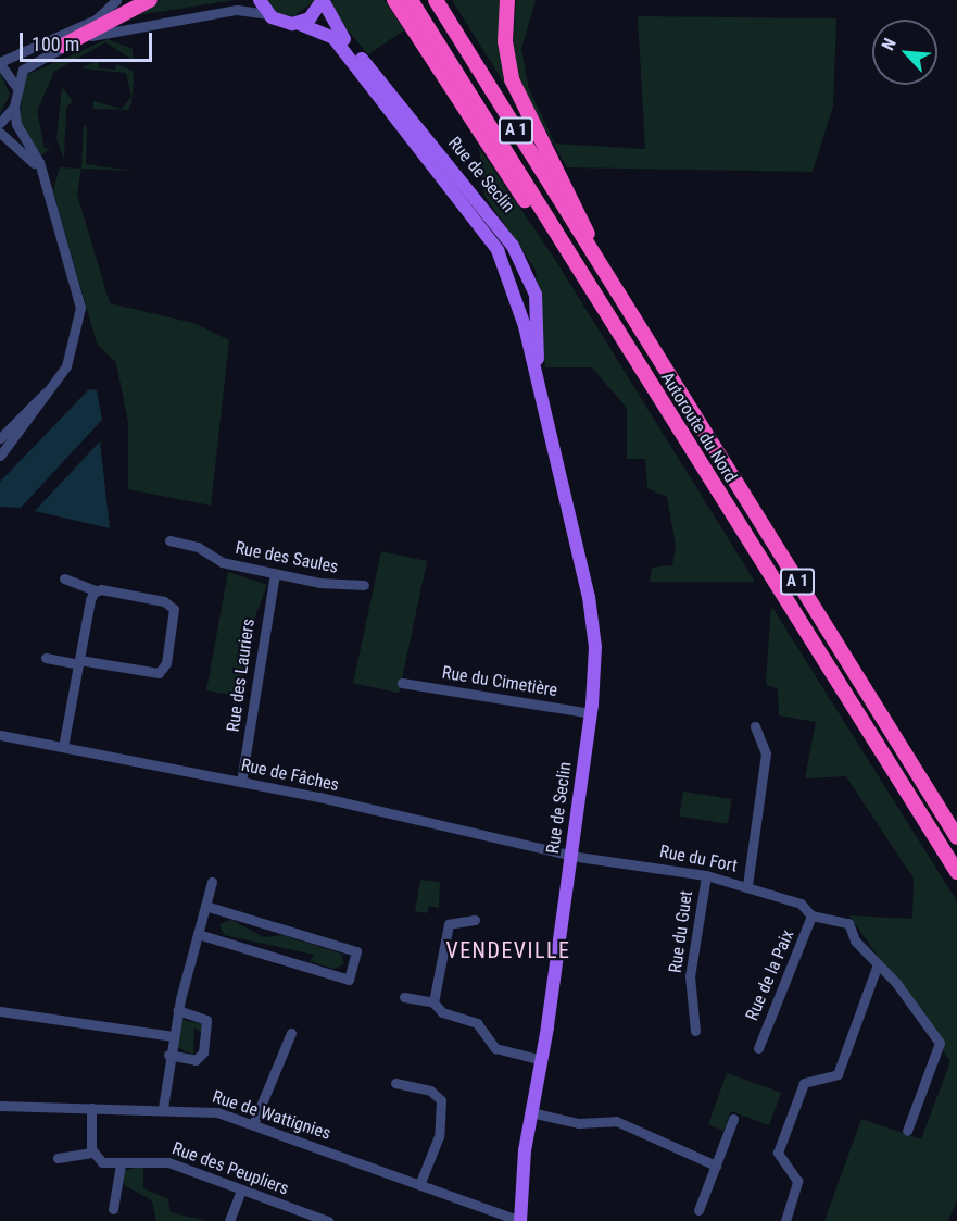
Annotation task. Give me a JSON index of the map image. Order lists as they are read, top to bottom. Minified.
{"streets":{"highway":["A 1","Autoroute du Nord"],"main road":["Rue de Seclin"],"street":["Rue des Saules","Rue des Lauriers","Rue du Cimetière","Rue de Fâches","Rue du Fort","Rue du Guet","Rue de la Paix","Rue de Wattignies","Rue des Peupliers"]},"crossings":[["Rue de Seclin","Rue du Cimetière"],["Rue de Seclin","Rue de Fâches"],["Rue de Seclin","Rue du Fort"],["Rue de Seclin","Rue de Wattignies"],["Rue des Saules","Rue des Lauriers"],["Rue des Lauriers","Rue de Fâches"],["Rue de Fâches","Rue du Fort"],["Rue du Fort","Rue du Guet"],["Rue du Fort","Rue de la Paix"]],"districts":["VENDEVILLE"],"scale_bar":"100 m","north":"top left"}
